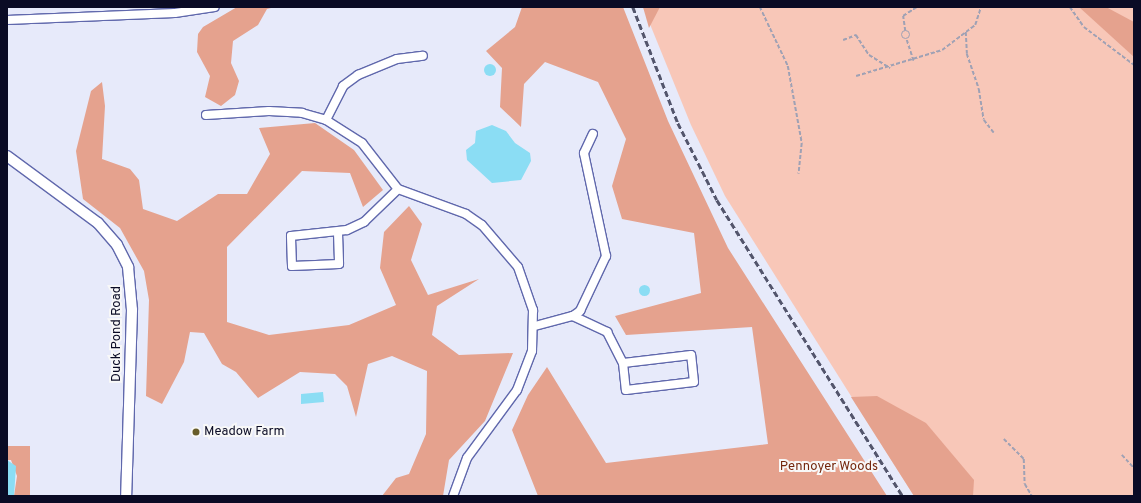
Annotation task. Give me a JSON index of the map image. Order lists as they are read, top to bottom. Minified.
{"streets":{"street":["Duck Pond Road"]},"parks":["Pennoyer Woods"],"places":["Meadow Farm"]}
